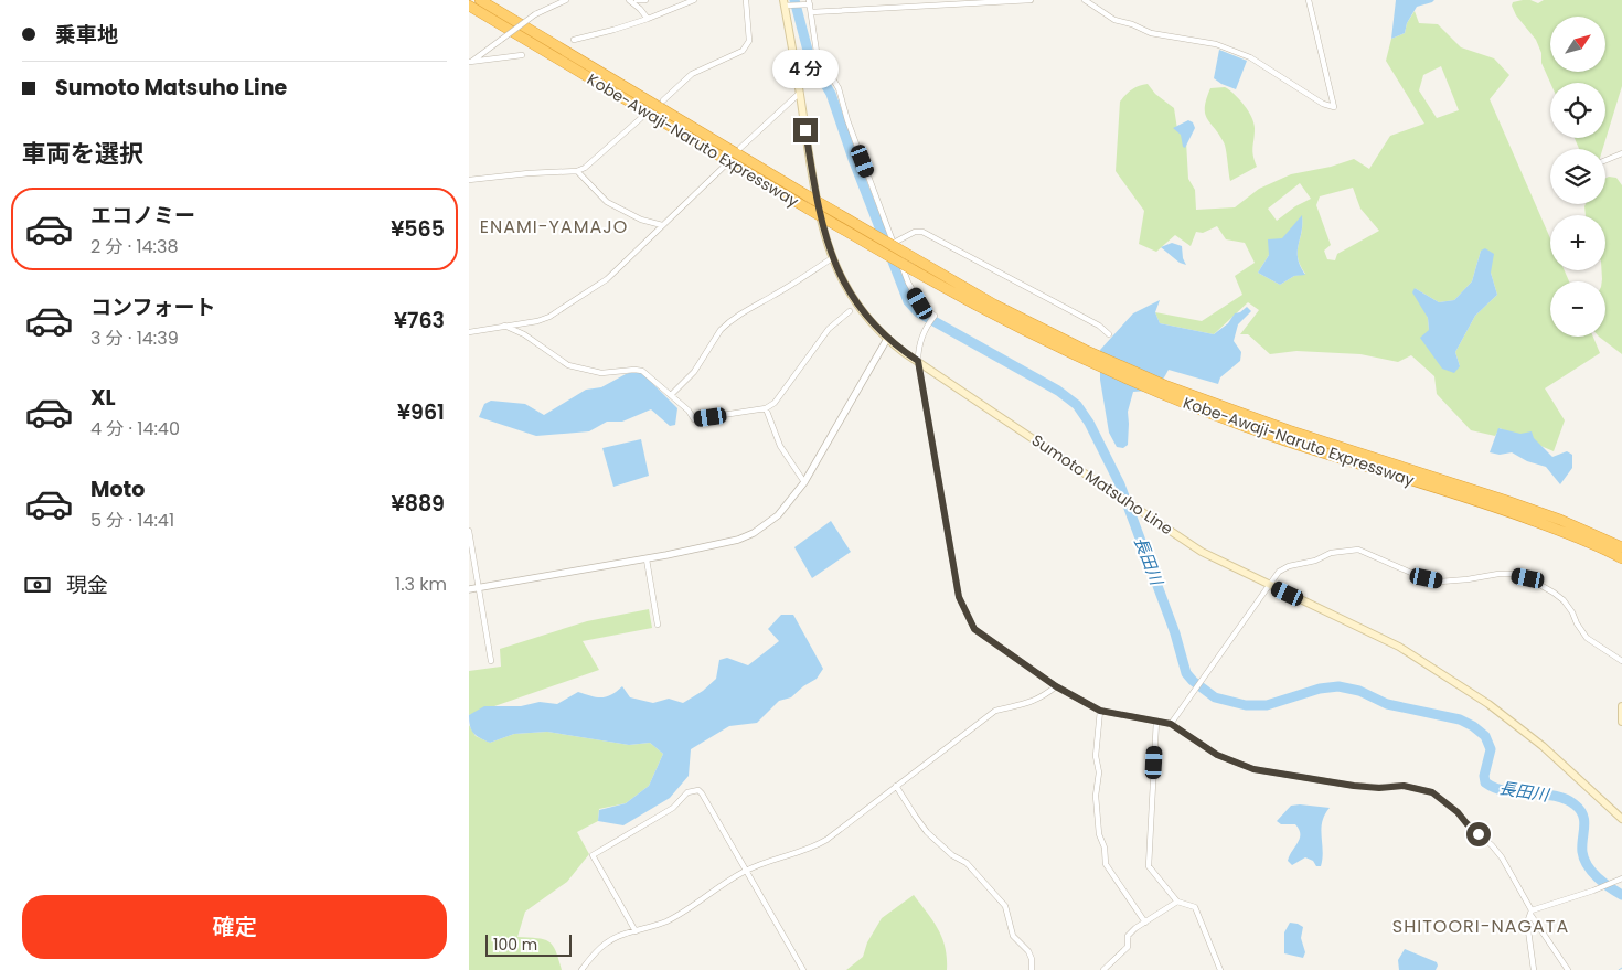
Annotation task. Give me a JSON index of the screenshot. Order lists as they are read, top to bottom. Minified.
{"streets":{"highway":["Kobe-Awaji-Naruto Expressway"],"main road":["Sumoto Matsuho Line"]},"districts":["ENAMI-YAMAJO","SHITOORI-NAGATA"],"water":["長田川"],"scale_bar":"100 m","north":"top right","page":{"banner":["乗車地","Sumoto Matsuho Line"],"map_buttons":["+","−"],"bubble":"4 分","heading":"車両を選択","list":[{"name":"エコノミー","note":"2 分 · 14:38","value":"¥565"},{"name":"コンフォート","note":"3 分 · 14:39","value":"¥763"},{"name":"XL","note":"4 分 · 14:40","value":"¥961"},{"name":"Moto","note":"5 分 · 14:41","value":"¥889"}],"pay":["現金","1.3 km"],"buttons":"確定","scale":"100 m"}}
